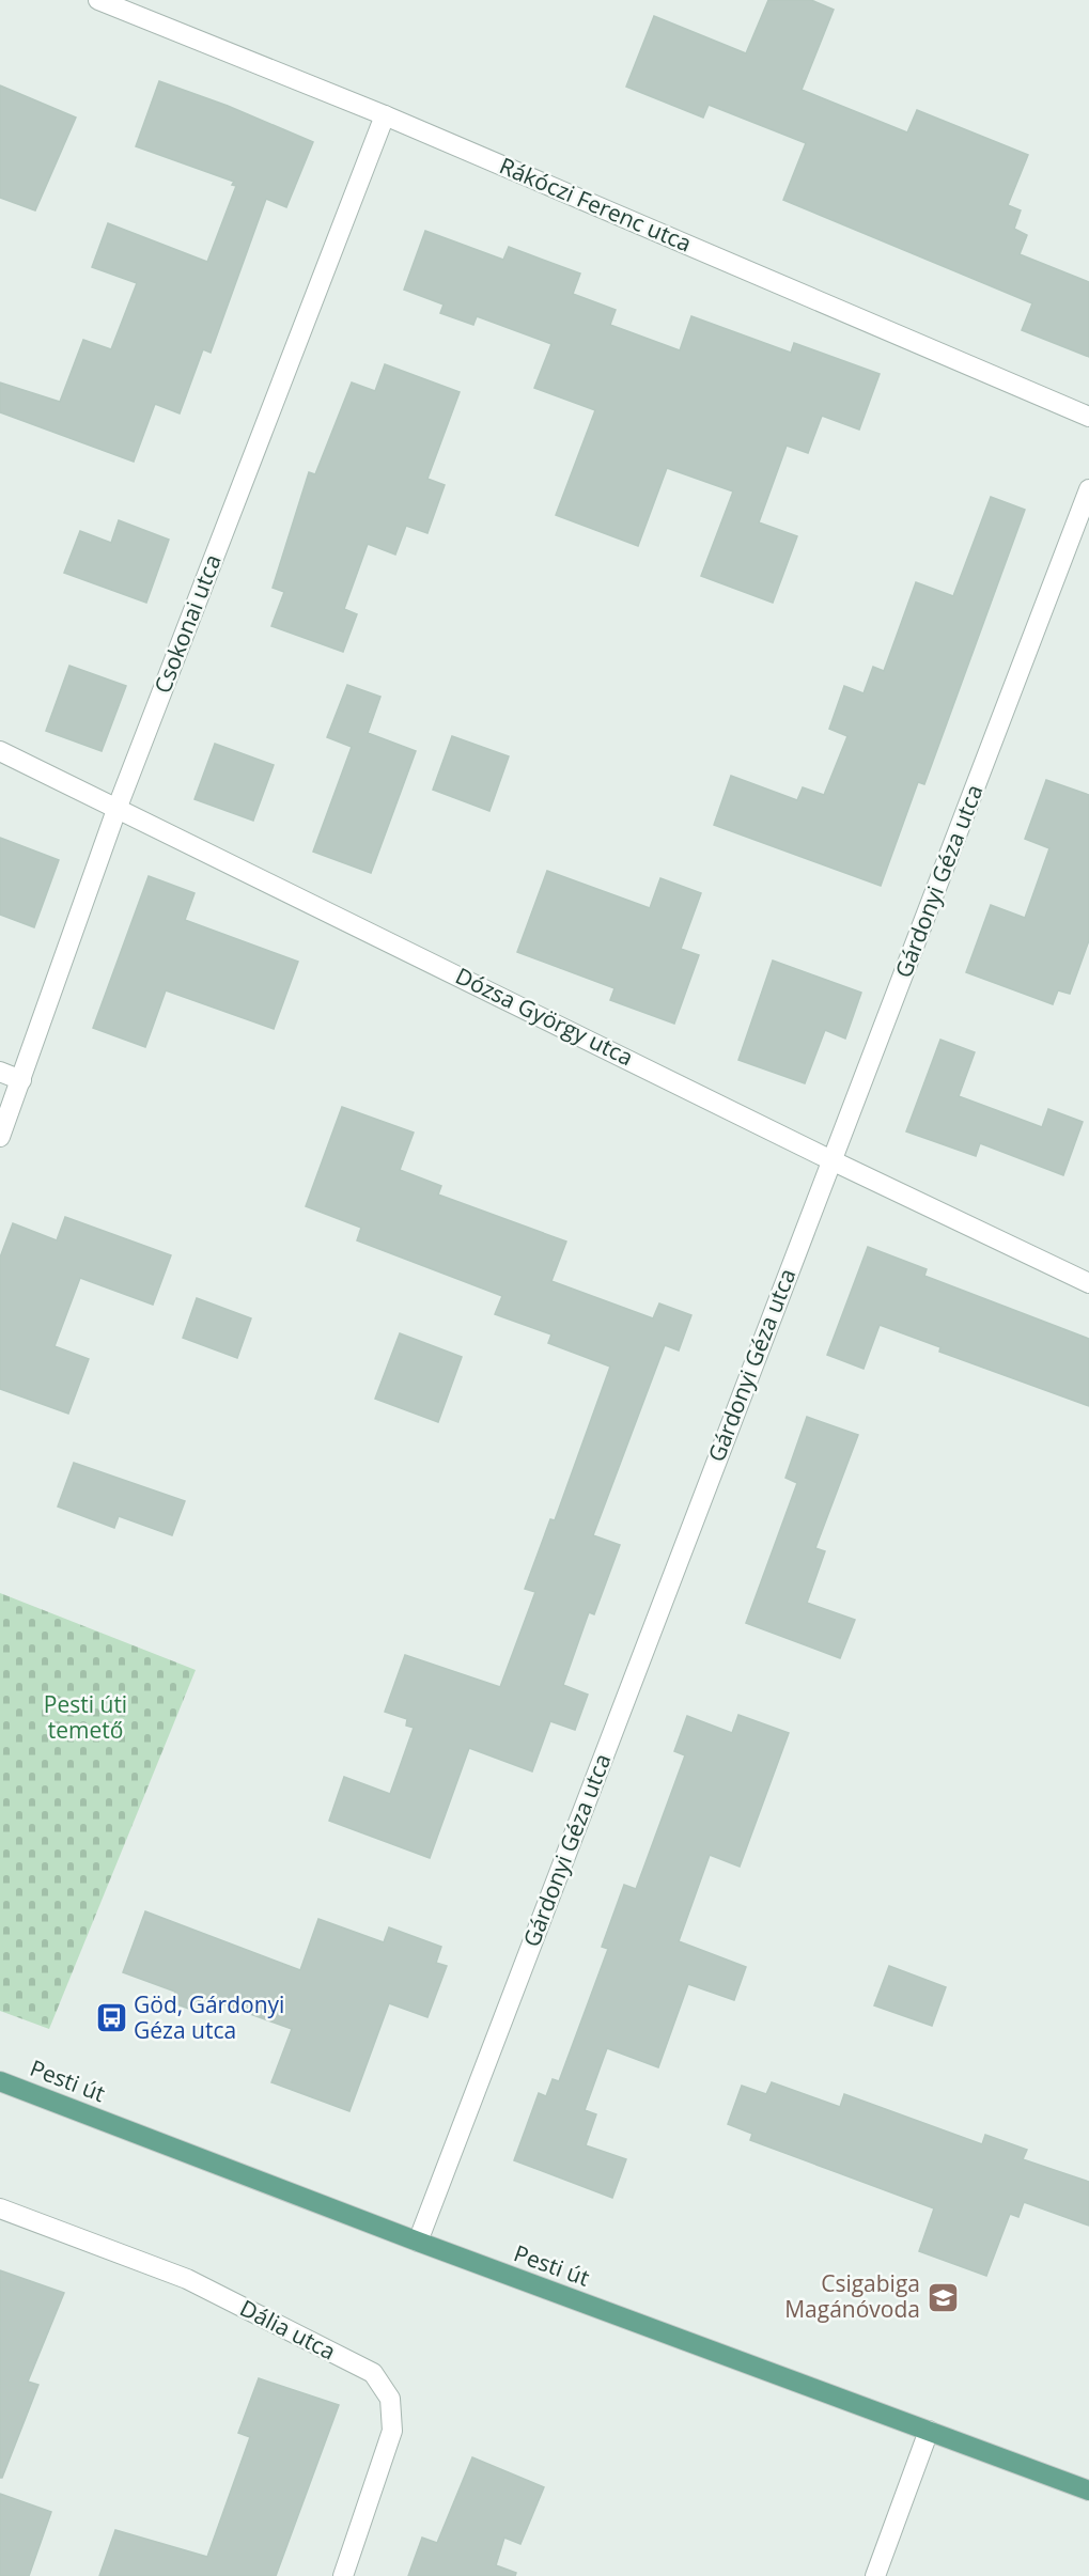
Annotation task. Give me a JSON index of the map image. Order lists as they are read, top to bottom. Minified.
{"streets":{"main road":["Pesti út"],"street":["Rákóczi Ferenc utca","Csokonai utca","Gárdonyi Géza utca","Dózsa György utca","Dália utca"]},"crossings":[["Rákóczi Ferenc utca","Csokonai utca"],["Csokonai utca","Dózsa György utca"],["Gárdonyi Géza utca","Dózsa György utca"],["Gárdonyi Géza utca","Pesti út"]],"parks":["Pesti úti temető"],"places":{"bus stop":["Göd, Gárdonyi Géza utca"],"school or university":["Csigabiga Magánóvoda"]}}
